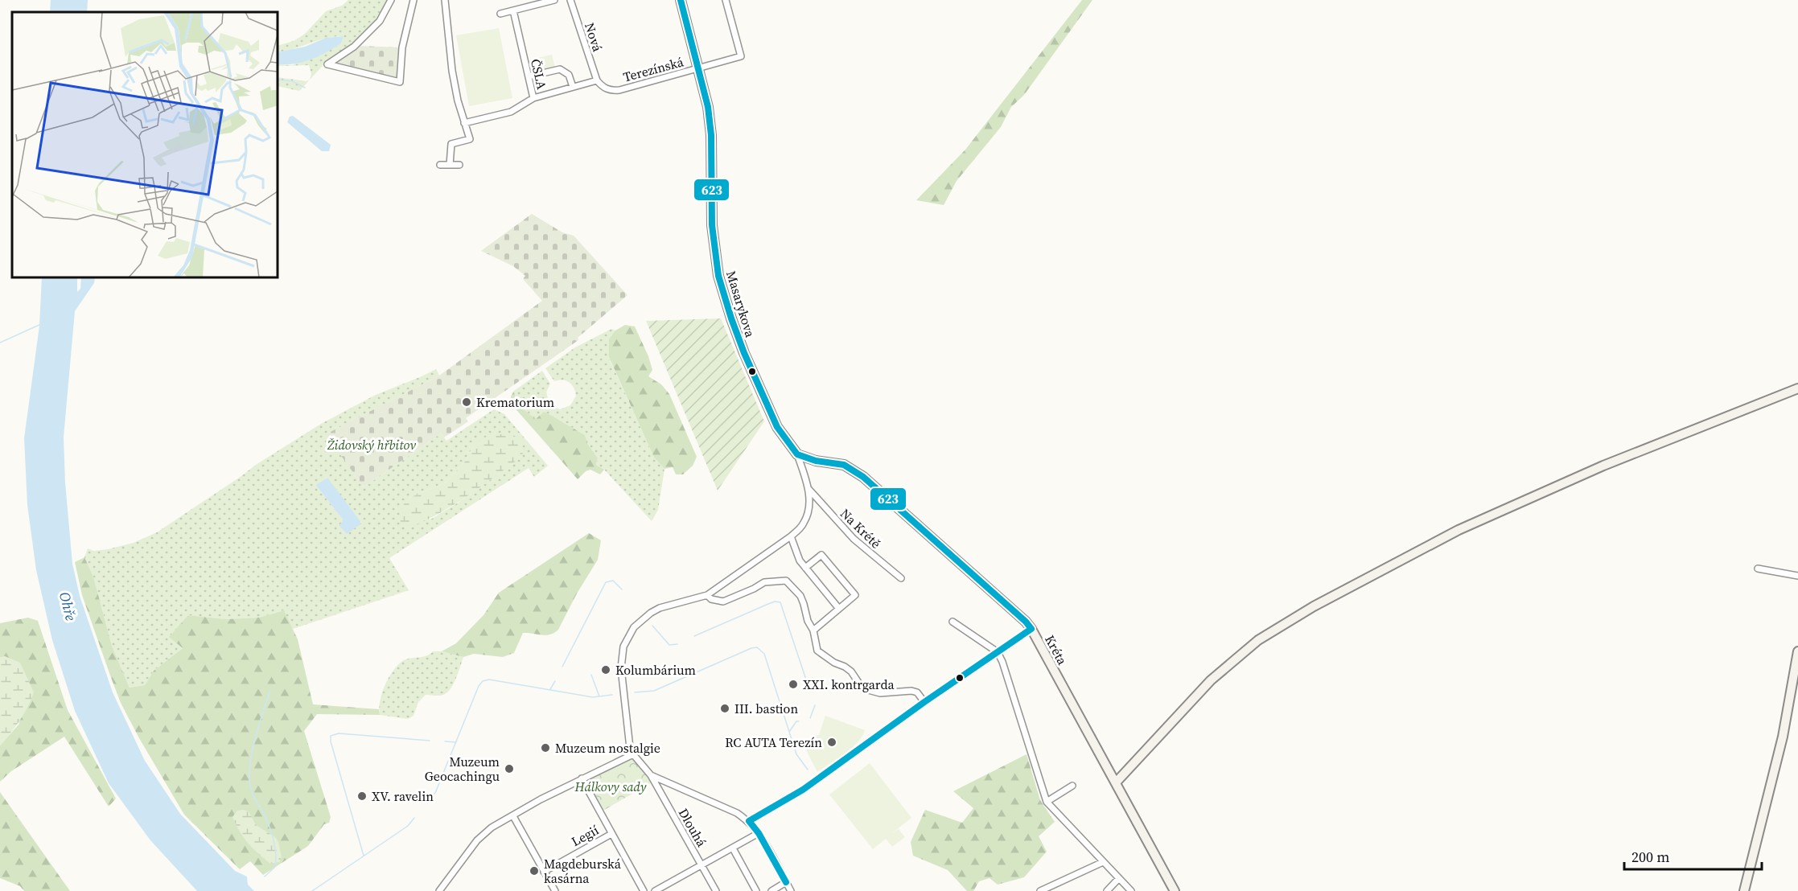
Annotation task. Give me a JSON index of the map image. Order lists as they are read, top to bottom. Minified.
{"streets":{"street":["Nová","Terezínská","ČSLA","Masarykova","Na Krétě","Kréta","Dlouhá","Legií"]},"crossings":[["Nová","Terezínská"],["Terezínská","Masarykova"],["Masarykova","Kréta"]],"water":["Ohře"],"parks":["Židovský hřbitov","Hálkovy sady"],"places":["Krematorium","Kolumbárium","XXI. kontrgarda","III. bastion","RC AUTA Terezín","Muzeum nostalgie","Muzeum Geocachingu","XV. ravelin","Magdeburská kasárna"],"lines":["transit line 623"],"scale_bar":"200 m"}
